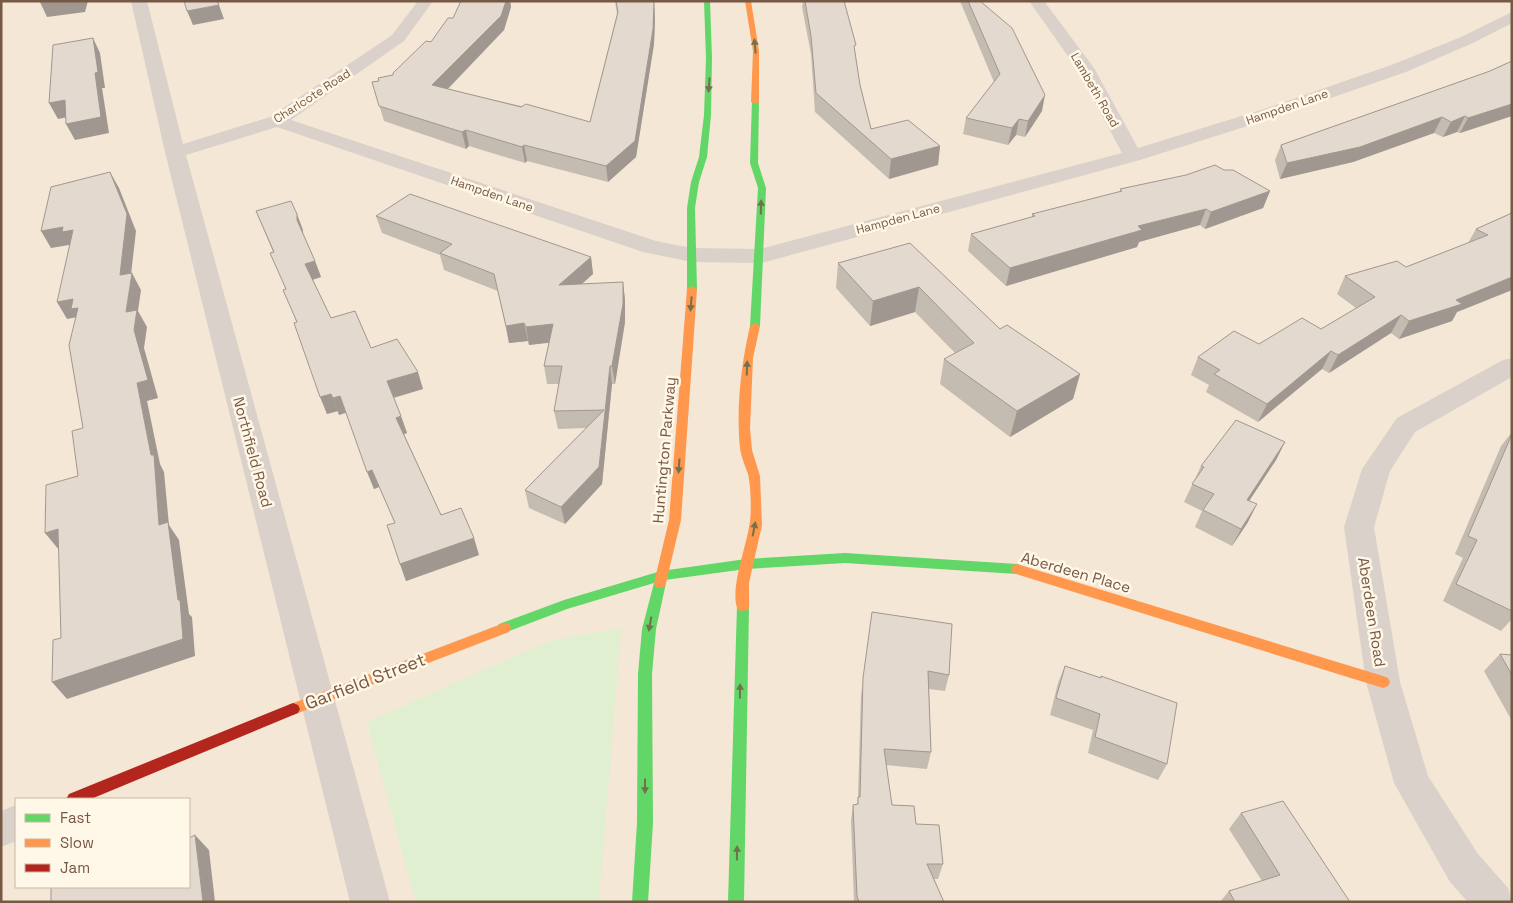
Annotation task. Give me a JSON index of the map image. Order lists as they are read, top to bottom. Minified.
{"streets":{"street":["Lambeth Road","Charlcote Road","Hampden Lane","Huntington Parkway","Northfield Road","Aberdeen Place","Aberdeen Road","Garfield Street"]},"crossings":[["Lambeth Road","Hampden Lane"],["Charlcote Road","Hampden Lane"],["Charlcote Road","Northfield Road"],["Hampden Lane","Huntington Parkway"],["Huntington Parkway","Aberdeen Place"],["Huntington Parkway","Garfield Street"],["Northfield Road","Garfield Street"],["Aberdeen Place","Aberdeen Road"],["Aberdeen Place","Garfield Street"]],"legend":["Fast","Slow","Jam"]}
